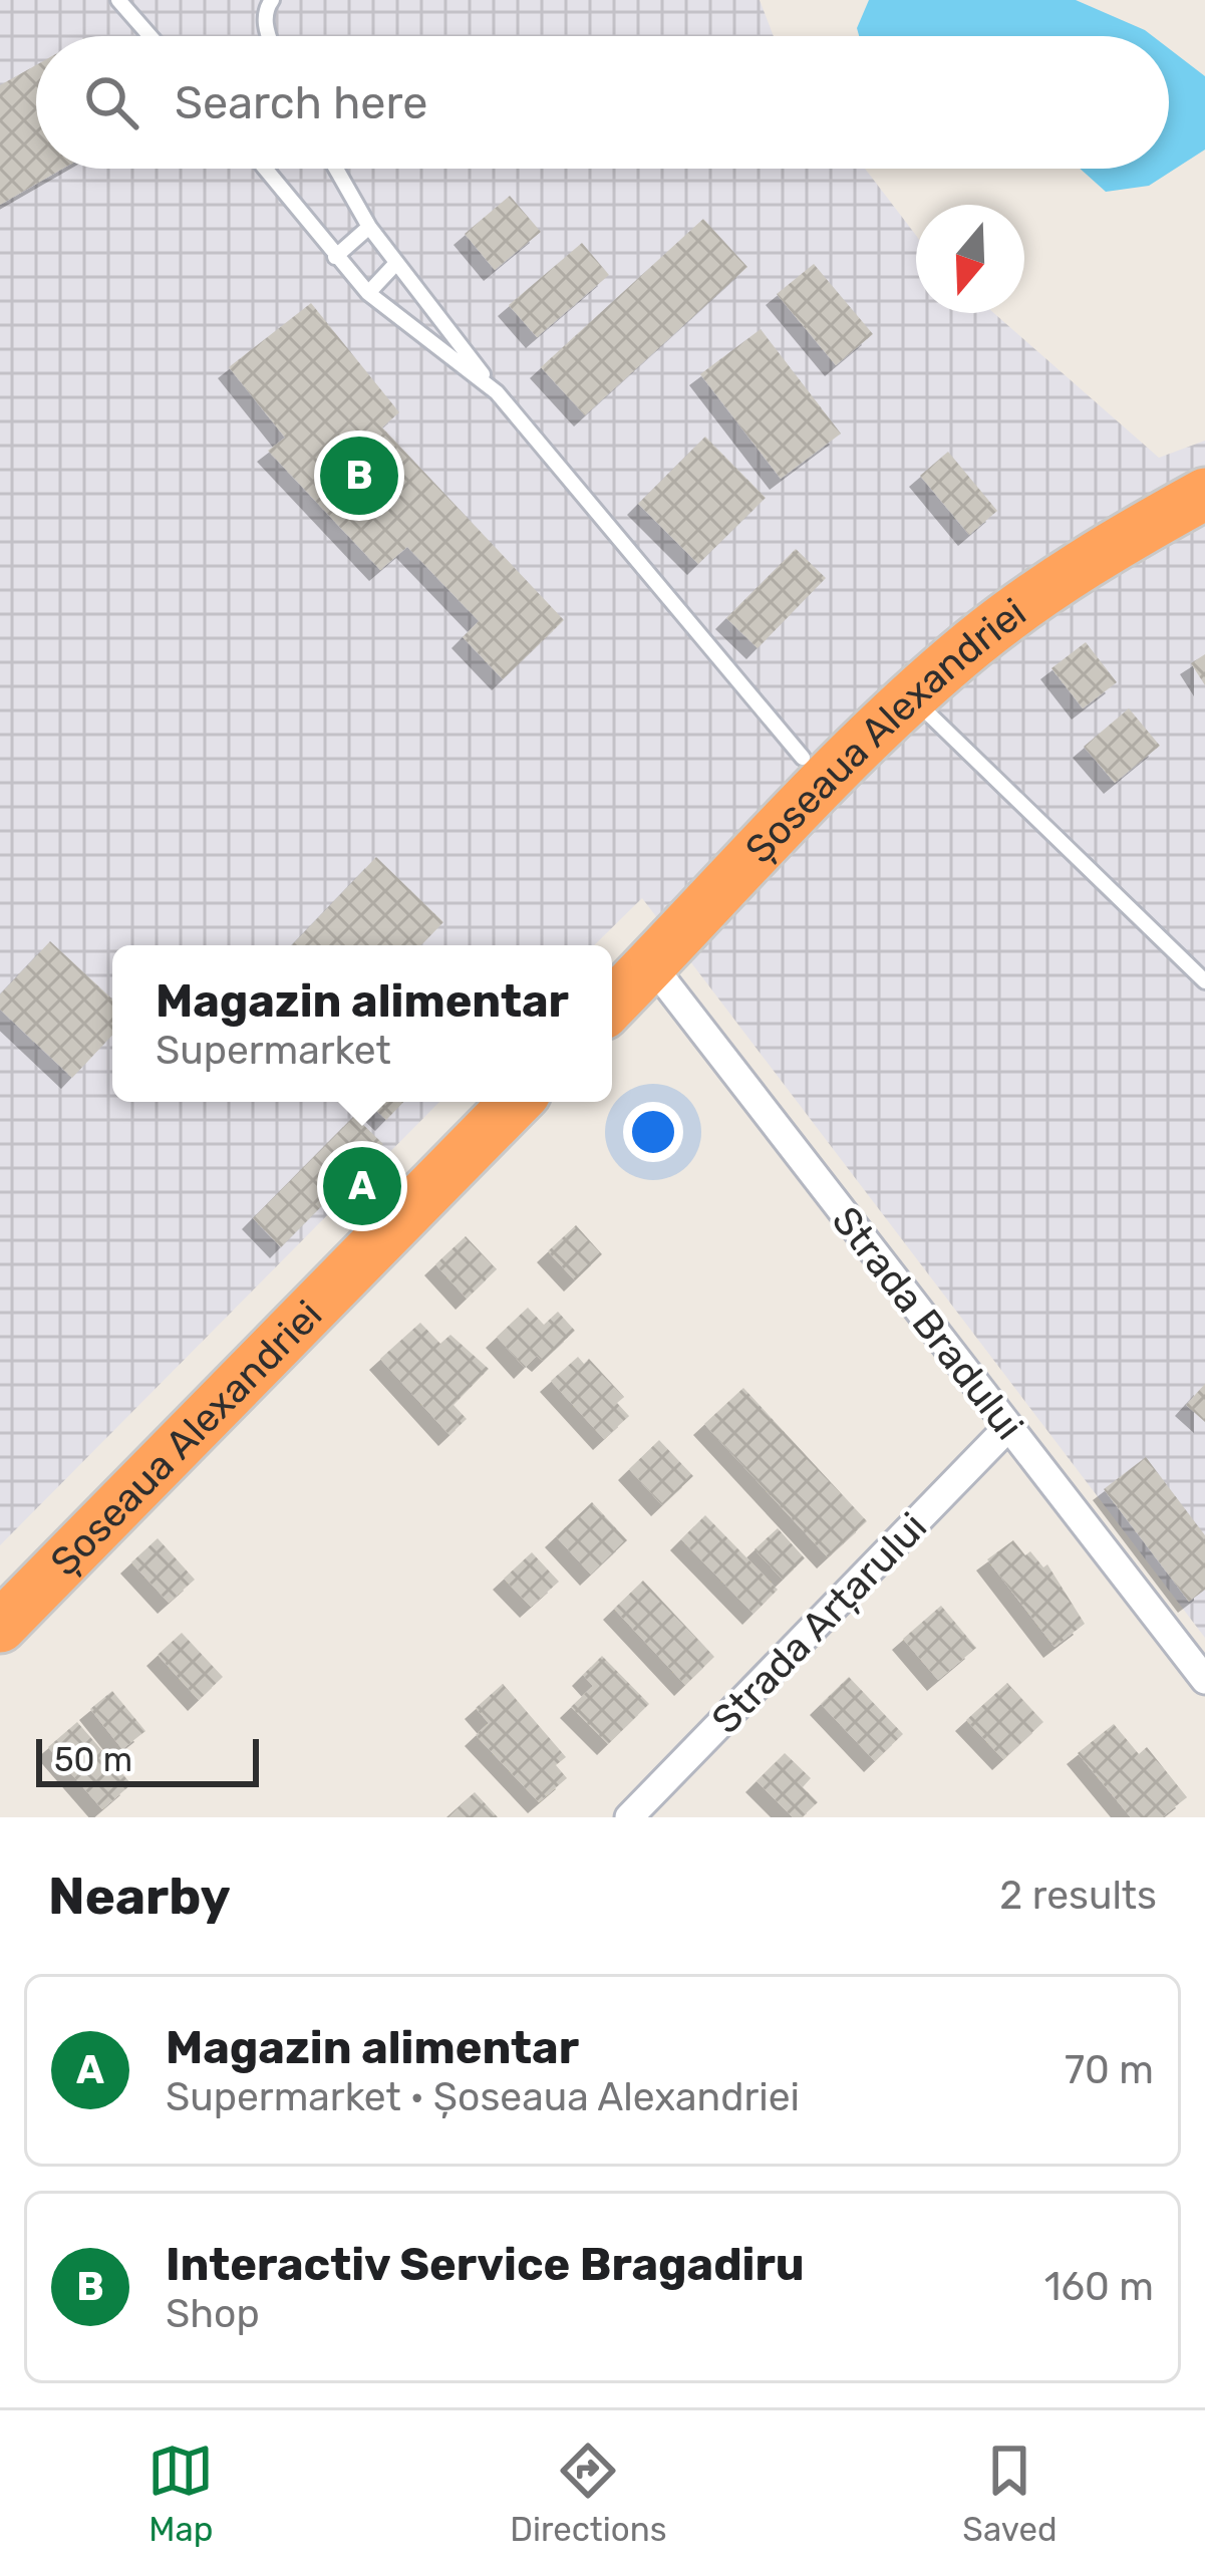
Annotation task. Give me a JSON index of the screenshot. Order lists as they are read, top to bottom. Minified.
{"streets":{"highway":["Șoseaua Alexandriei"],"street":["Strada Bradului","Strada Arțarului"]},"crossings":[["Șoseaua Alexandriei","Strada Bradului"],["Strada Bradului","Strada Arțarului"]],"scale_bar":"50 m","north":"bottom","page":{"search":"Search here","pins":["B","A"],"popup":["Magazin alimentar","Supermarket"],"scale":"50 m","heading":["Nearby","2 results"],"list":[{"mark":"A","name":"Magazin alimentar","note":"Supermarket · Șoseaua Alexandriei","value":"70 m"},{"mark":"B","name":"Interactiv Service Bragadiru","note":"Shop","value":"160 m"}],"nav":["Map","Directions","Saved"]}}
